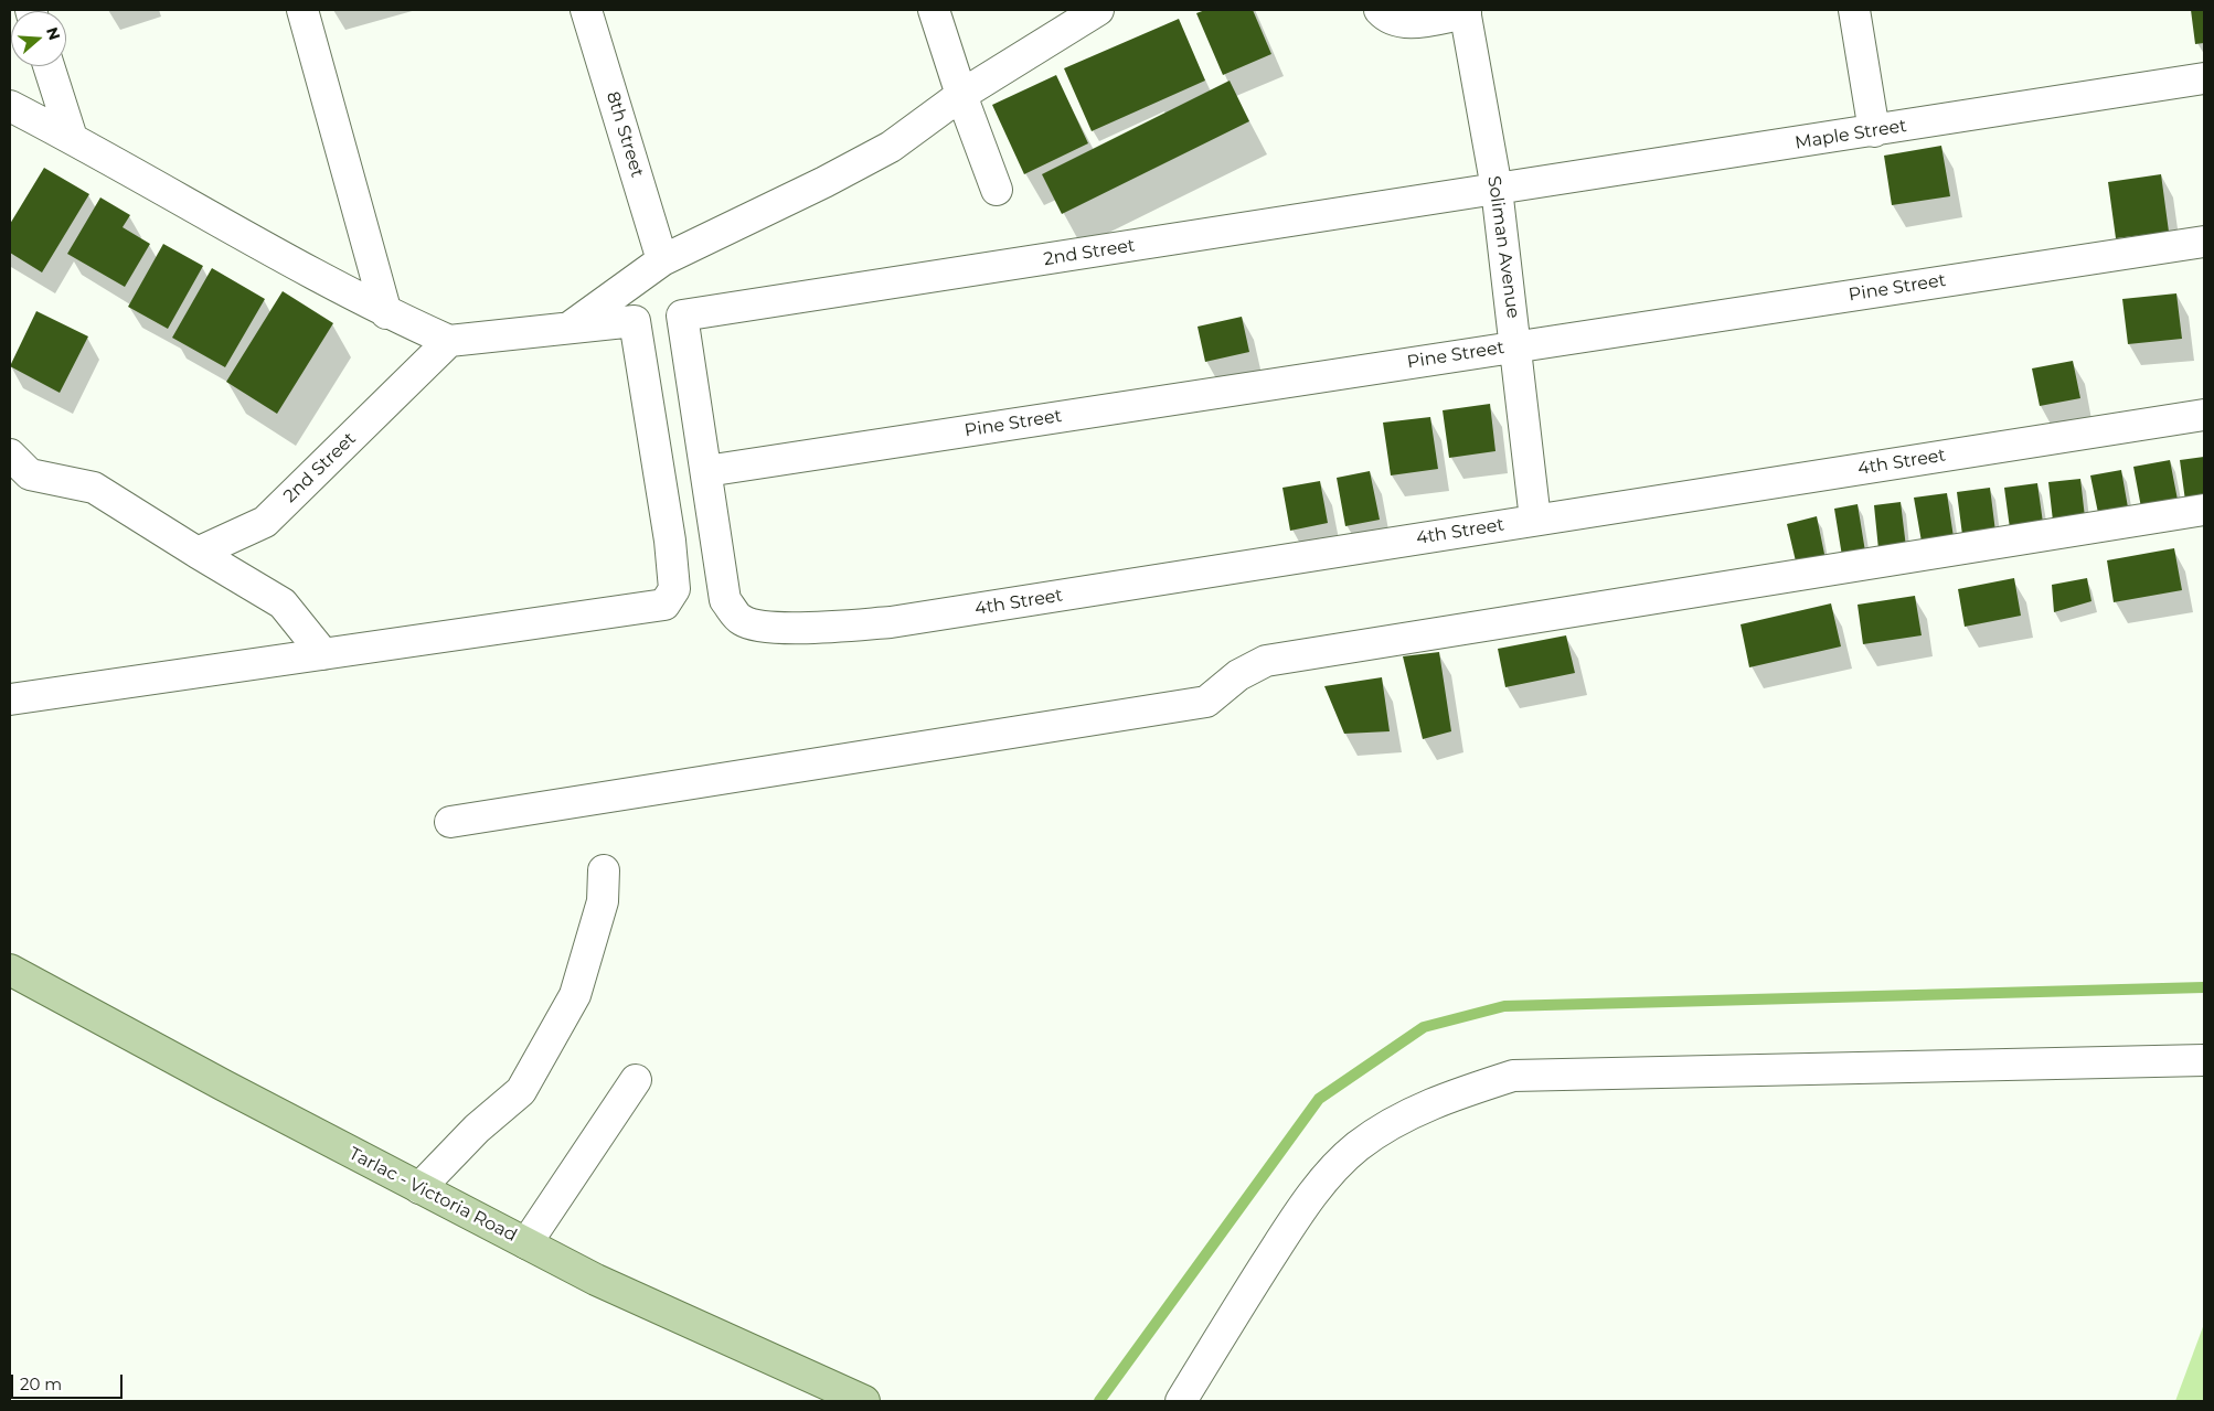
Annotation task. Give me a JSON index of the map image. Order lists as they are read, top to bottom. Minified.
{"streets":{"main road":["Tarlac - Victoria Road"],"street":["8th Street","Maple Street","Soliman Avenue","2nd Street","Pine Street","4th Street"]},"crossings":[["Maple Street","Soliman Avenue"],["Maple Street","2nd Street"],["Soliman Avenue","2nd Street"],["Soliman Avenue","Pine Street"],["Soliman Avenue","4th Street"],["2nd Street","Pine Street"],["2nd Street","4th Street"],["Pine Street","4th Street"]],"scale_bar":"20 m","north":"right"}
